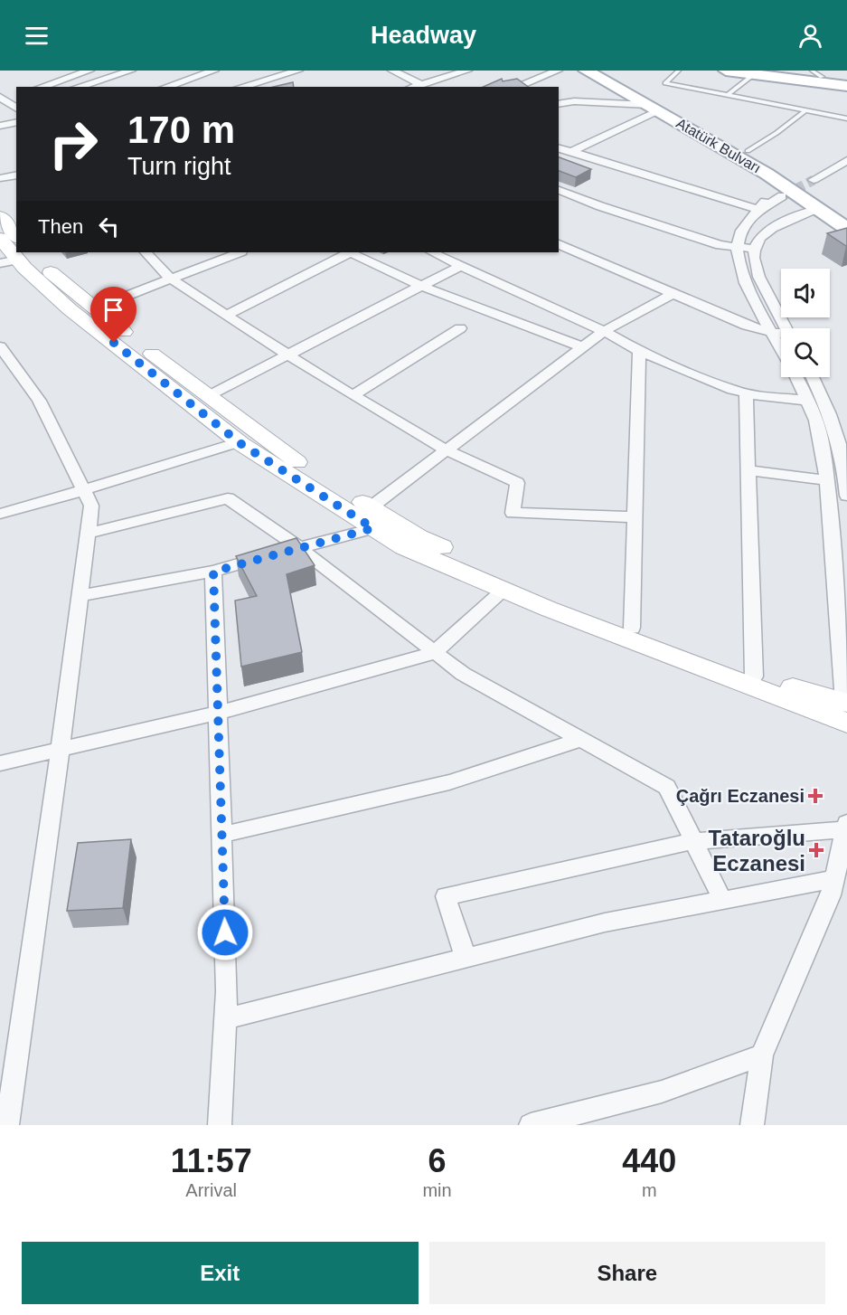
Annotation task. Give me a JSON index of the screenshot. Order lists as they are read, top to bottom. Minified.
{"streets":{"main road":["Atatürk Bulvarı"]},"places":{"health":["Çağrı Eczanesi","Tataroğlu Eczanesi"]},"page":{"header":"Headway","turn":["170 m","Turn right"],"then":"Then","eta":["11:57","Arrival","6","min","440","m"],"buttons":["Exit","Share"]}}
